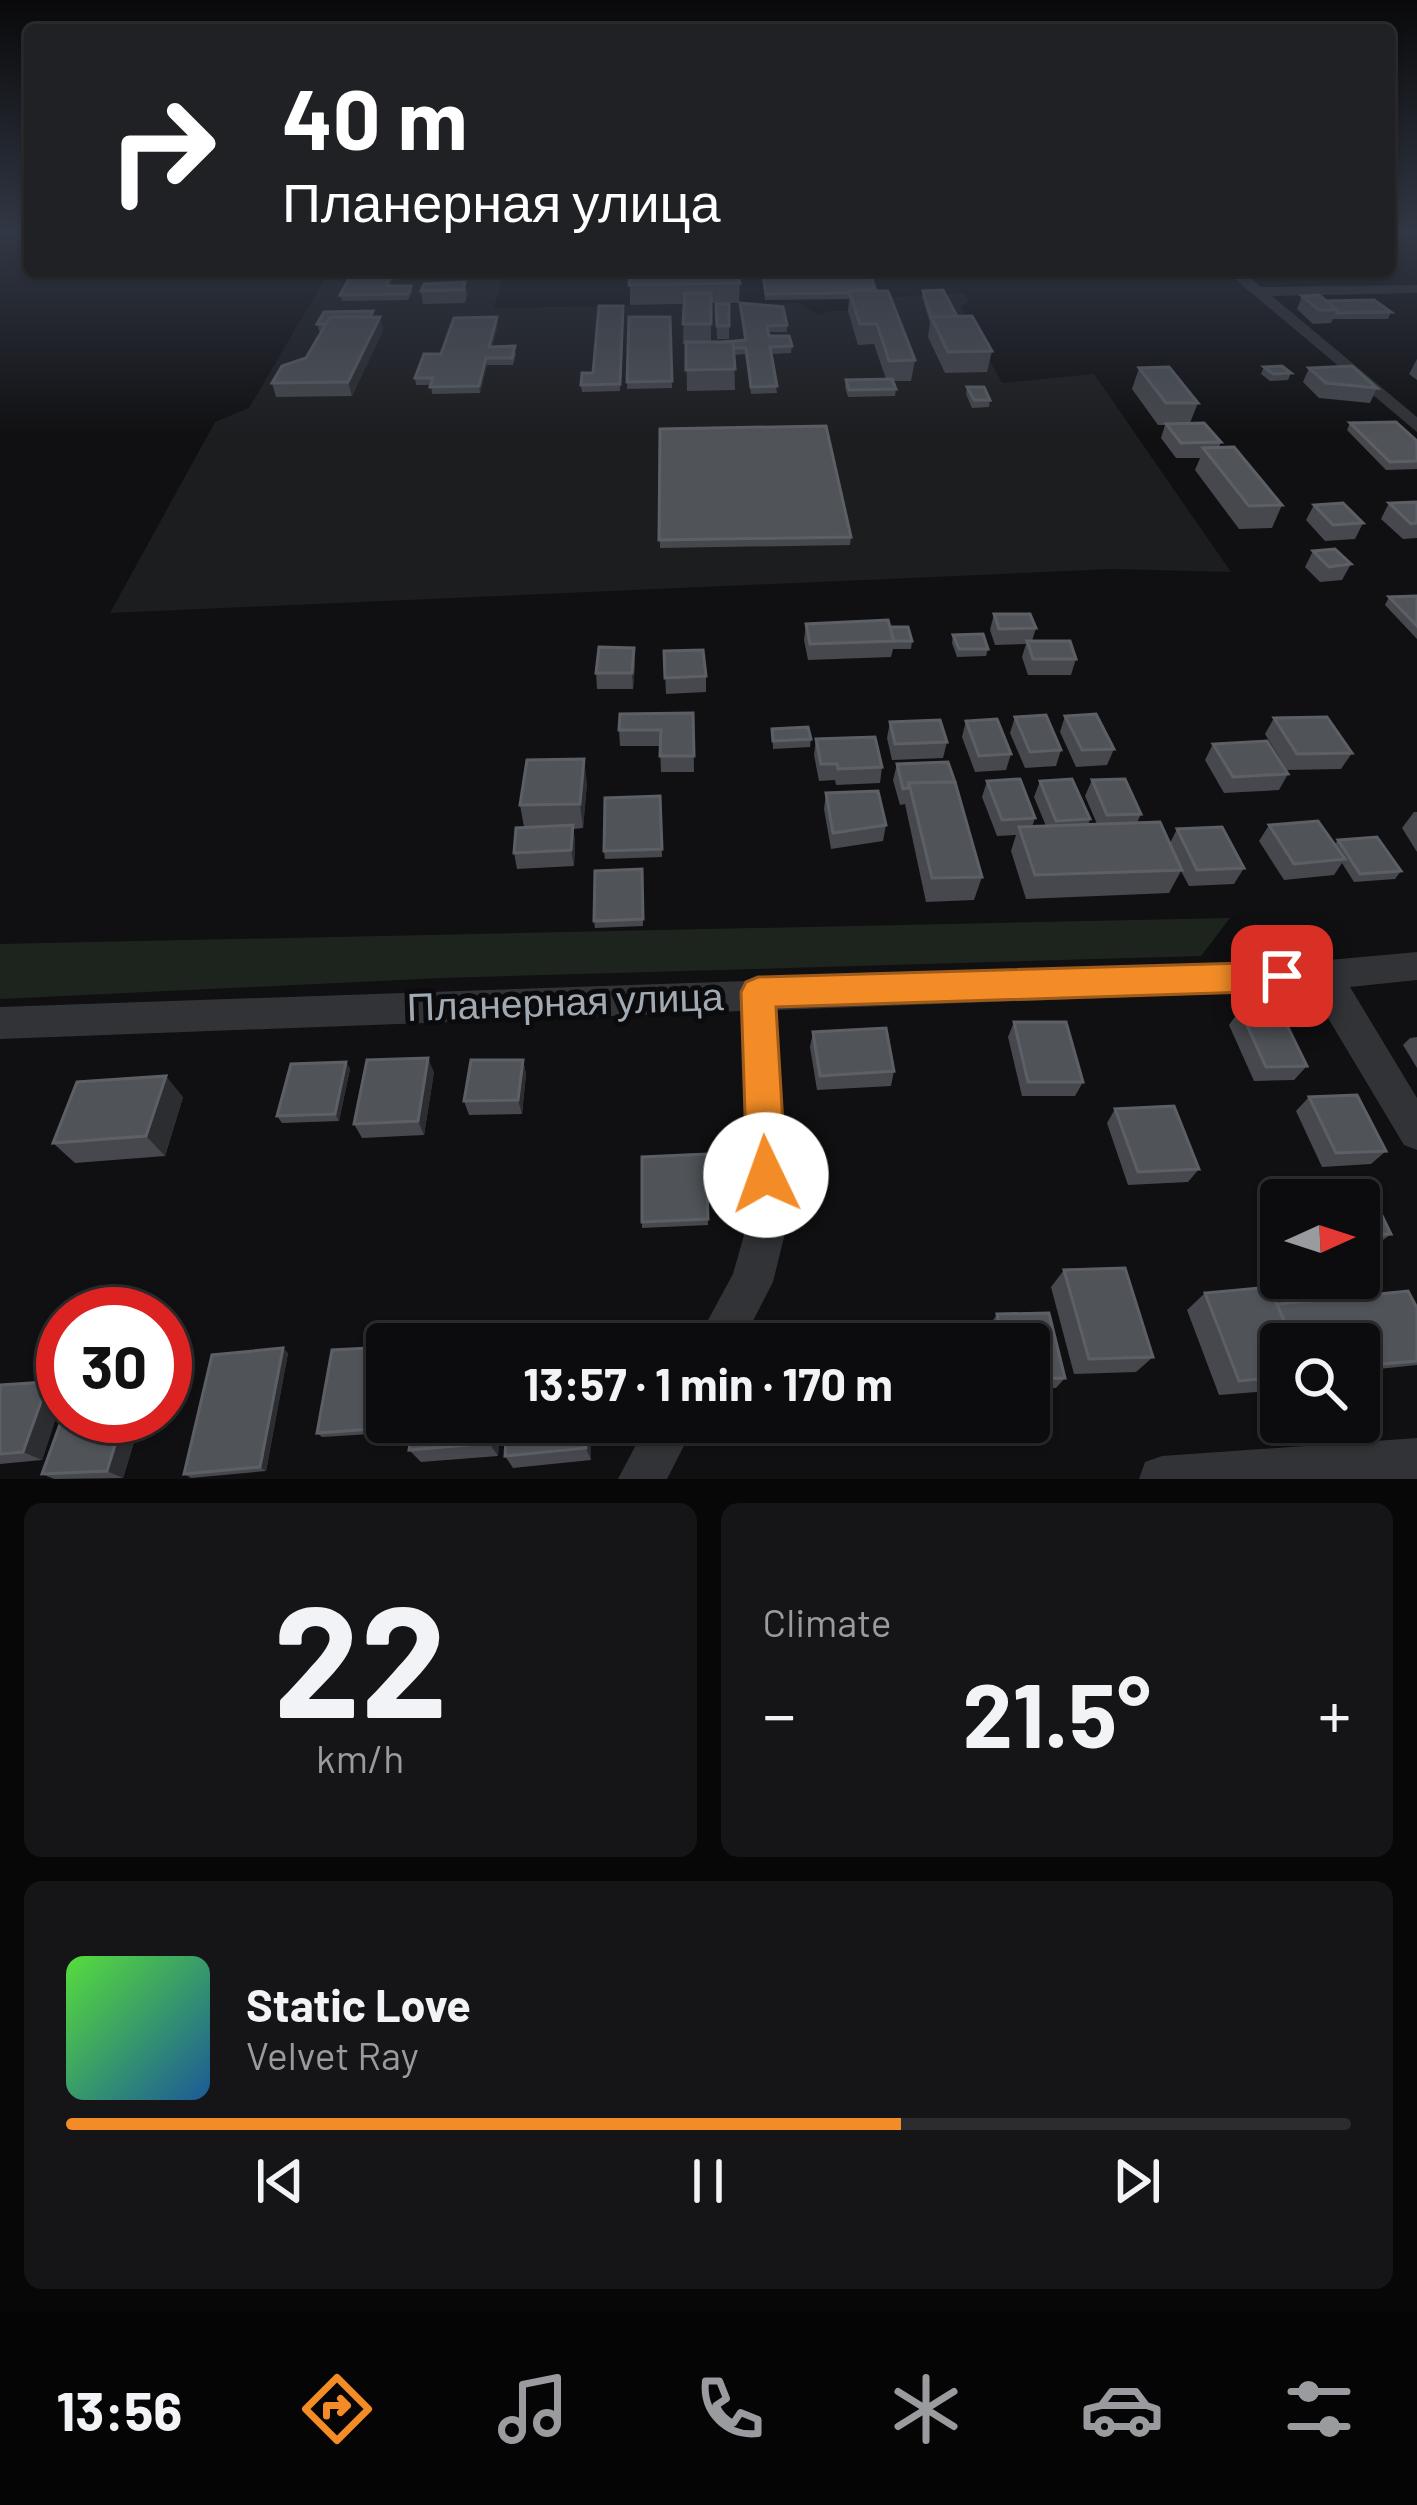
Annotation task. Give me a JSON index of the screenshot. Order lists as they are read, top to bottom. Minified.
{"streets":{"street":["Планерная улица"]},"north":"right","page":{"turn":["40 m","Планерная улица"],"limit":"30","trip":"13:57 · 1 min · 170 m","tile":[["22","km/h"],"Climate"],"heat":["−","21.5°","+"],"song":["Static Love","Velvet Ray"],"tabs":"13:56"}}
